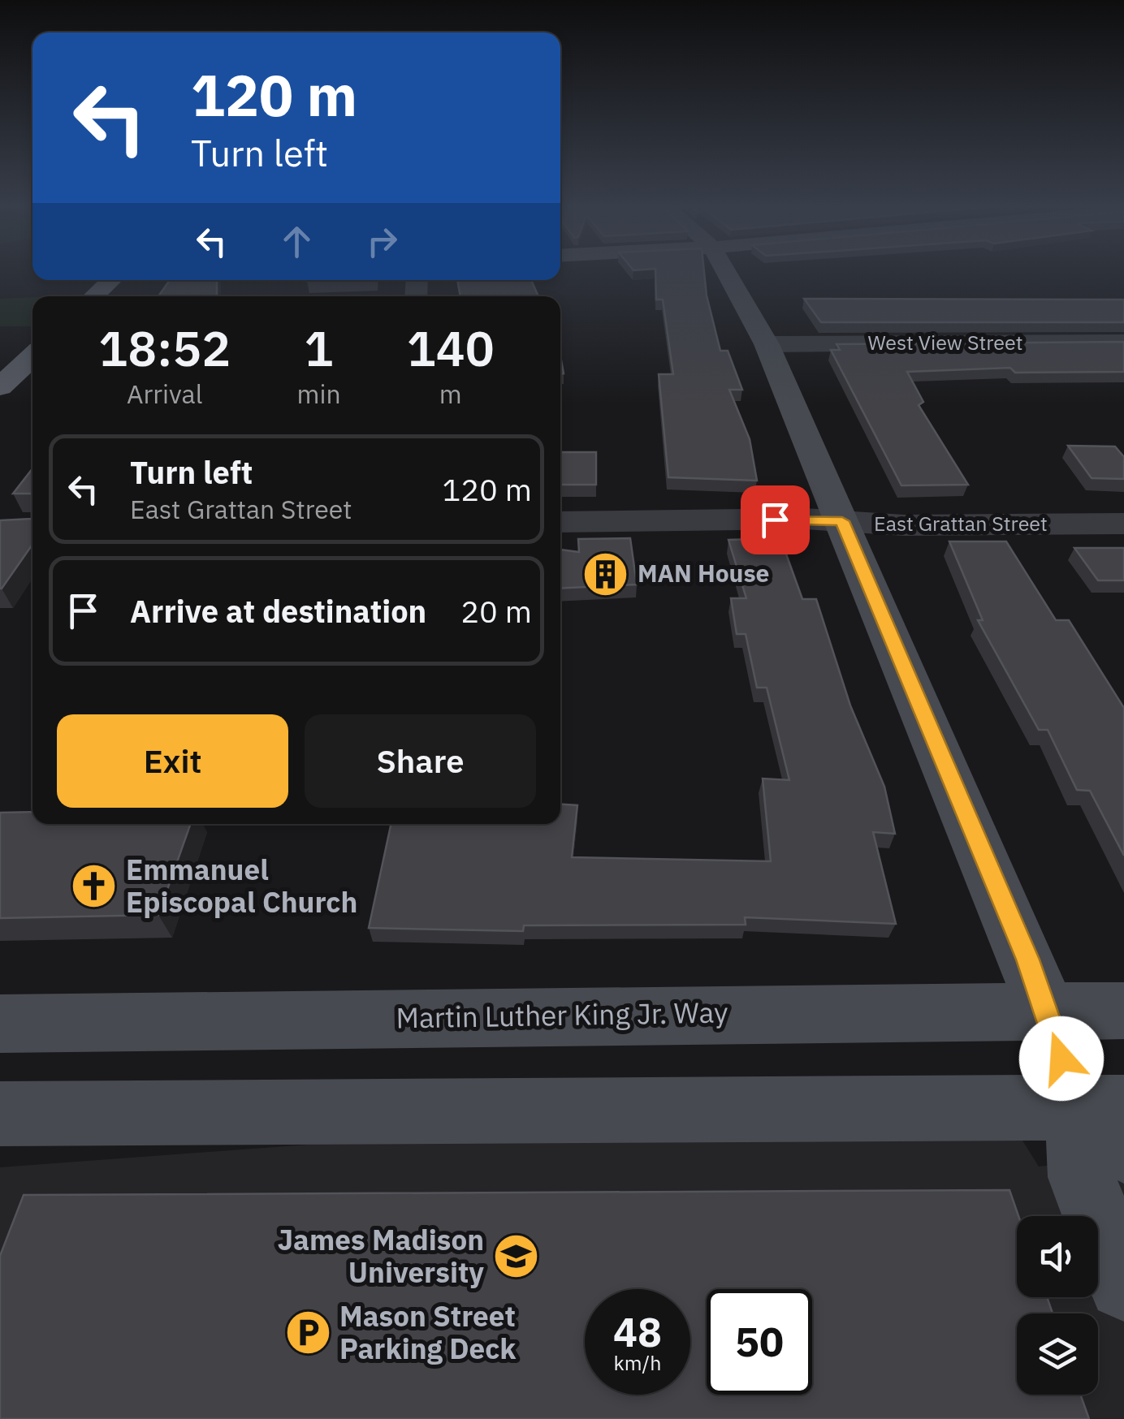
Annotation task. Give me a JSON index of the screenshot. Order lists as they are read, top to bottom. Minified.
{"streets":{"main road":["Martin Luther King Jr. Way"],"street":["West View Street","East Grattan Street"]},"places":{"building":["MAN House"],"church":["Emmanuel Episcopal Church"],"school or university":["James Madison University"],"parking":["Mason Street Parking Deck"]},"page":{"turn":["120 m","Turn left"],"eta":["18:52","Arrival","1","min","140","m"],"list":[{"name":"Turn left","note":"East Grattan Street","value":"120 m"},{"name":"Arrive at destination","value":"20 m"}],"buttons":["Exit","Share"],"speed":"48 km/h","limit":"50"}}
